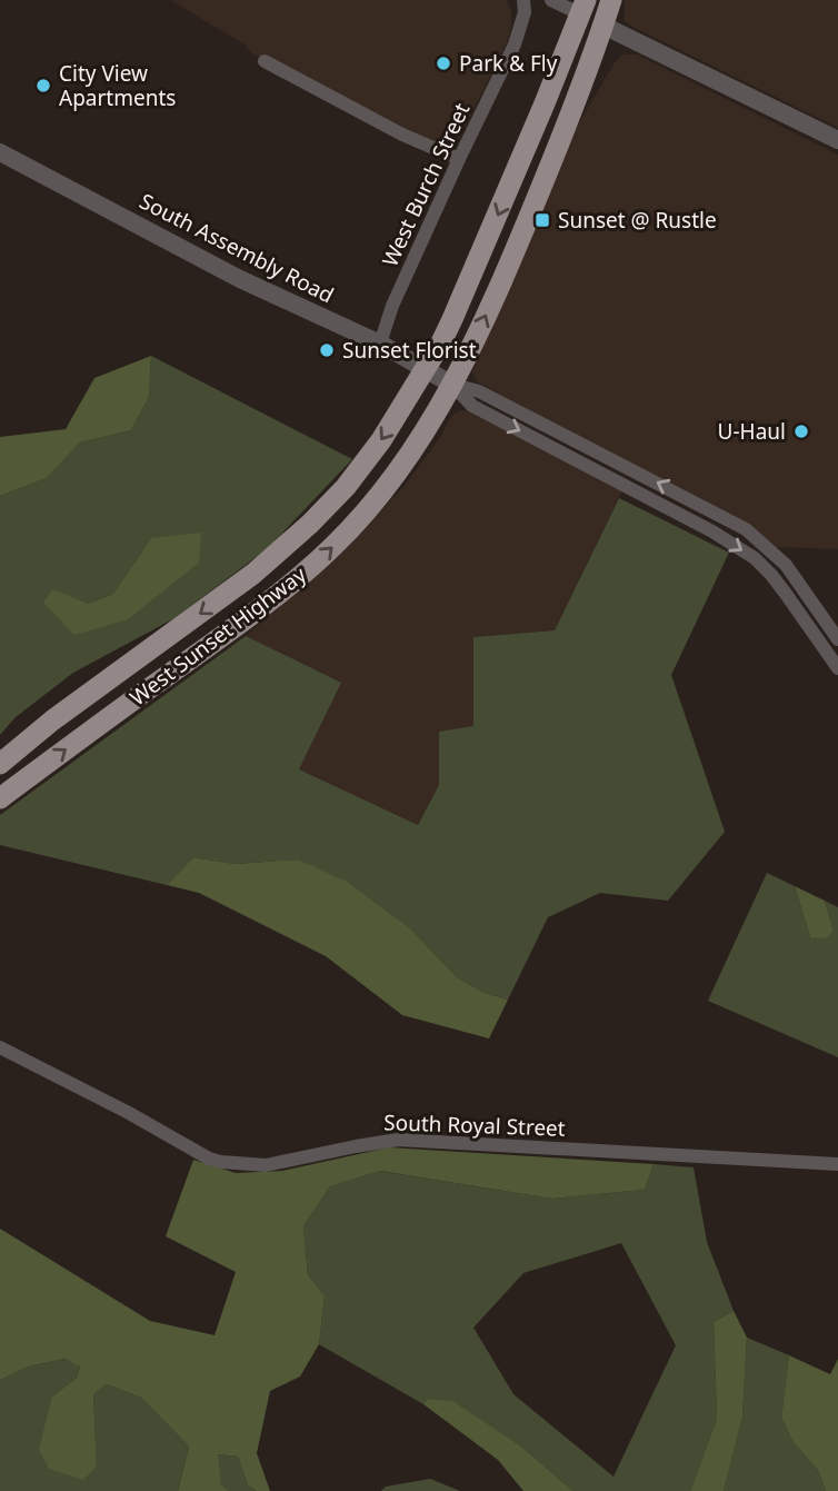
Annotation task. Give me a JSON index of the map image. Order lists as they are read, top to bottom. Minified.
{"streets":{"main road":["West Sunset Highway"],"street":["West Burch Street","South Assembly Road","South Royal Street"]},"crossings":[["West Burch Street","South Assembly Road"],["South Assembly Road","West Sunset Highway"]],"places":{"other":["Park & Fly","City View Apartments","Sunset Florist","U-Haul"],"transit":["Sunset @ Rustle"]}}
